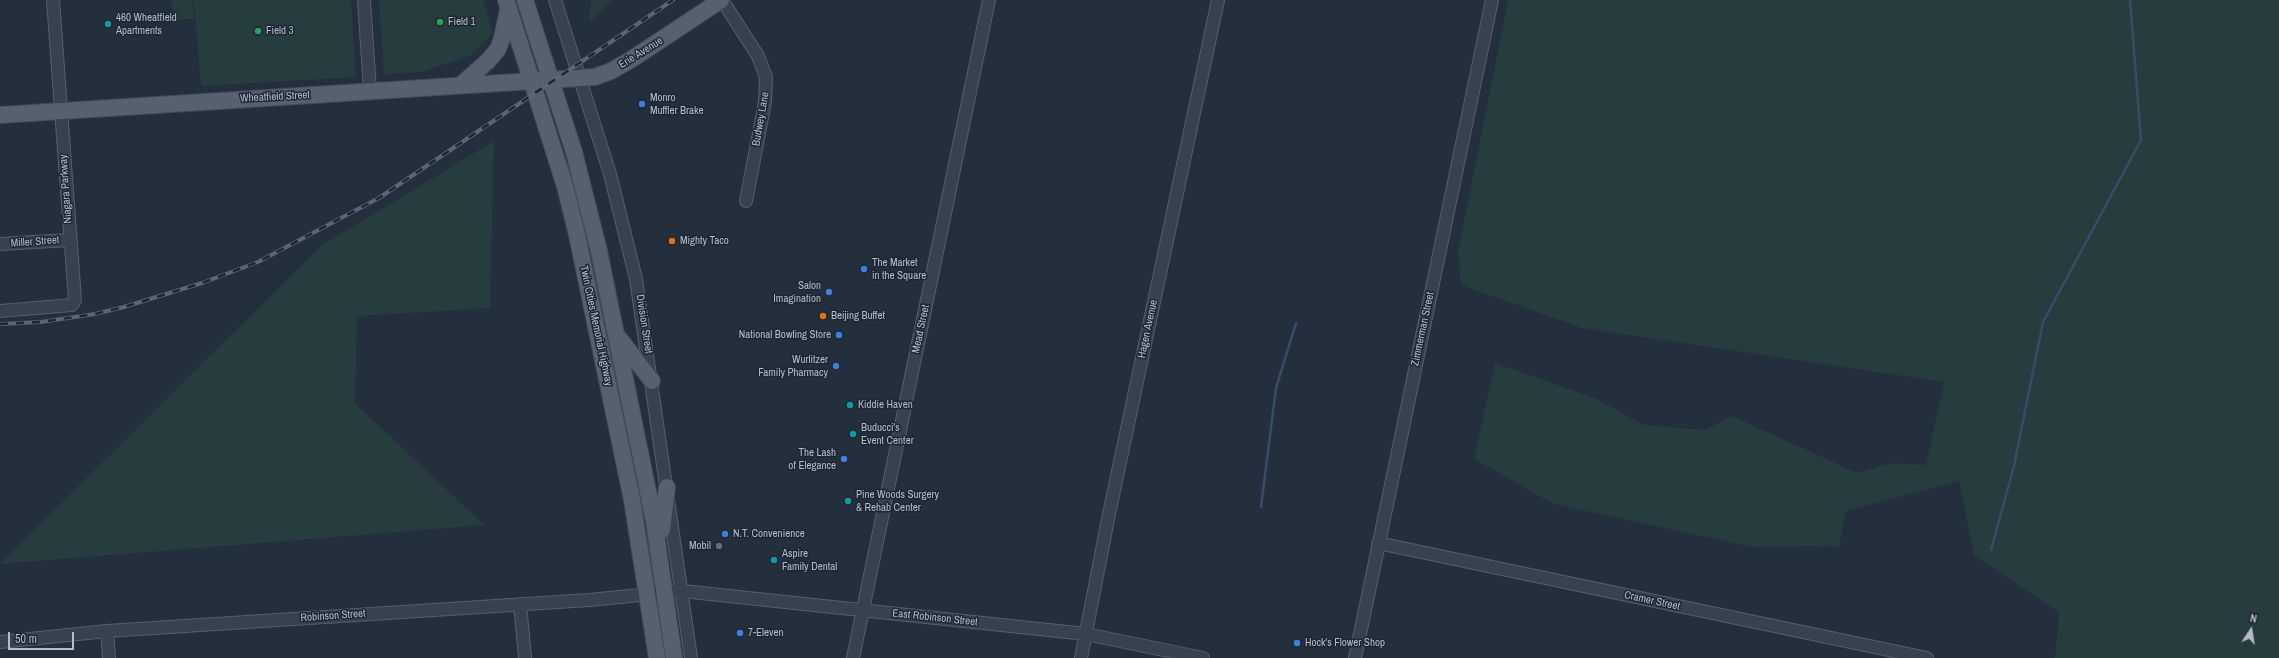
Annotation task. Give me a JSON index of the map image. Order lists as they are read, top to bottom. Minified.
{"streets":{"main road":["Erie Avenue","Wheatfield Street","Twin Cities Memorial Highway"],"street":["Budwey Lane","Niagara Parkway","Miller Street","Division Street","Mead Street","Hagen Avenue","Zimmerman Street","Cramer Street","Robinson Street","East Robinson Street"]},"crossings":[["Erie Avenue","Wheatfield Street"],["Erie Avenue","Budwey Lane"],["Erie Avenue","Division Street"],["Erie Avenue","Twin Cities Memorial Highway"],["Wheatfield Street","Niagara Parkway"],["Wheatfield Street","Twin Cities Memorial Highway"],["Niagara Parkway","Miller Street"],["Division Street","East Robinson Street"],["Twin Cities Memorial Highway","Robinson Street"],["Twin Cities Memorial Highway","East Robinson Street"],["Mead Street","East Robinson Street"],["Hagen Avenue","East Robinson Street"],["Zimmerman Street","Cramer Street"],["Robinson Street","East Robinson Street"]],"places":["Field 1","460 Wheatfield Apartments","Field 3","Monro Muffler Brake","Mighty Taco","The Market in the Square","Salon Imagination","Beijing Buffet","National Bowling Store","Wurlitzer Family Pharmacy","Kiddie Haven","Buducci's Event Center","The Lash of Elegance","Pine Woods Surgery & Rehab Center","N.T. Convenience","Mobil","Aspire Family Dental","7-Eleven","Hock's Flower Shop"],"scale_bar":"50 m","north":"top"}
